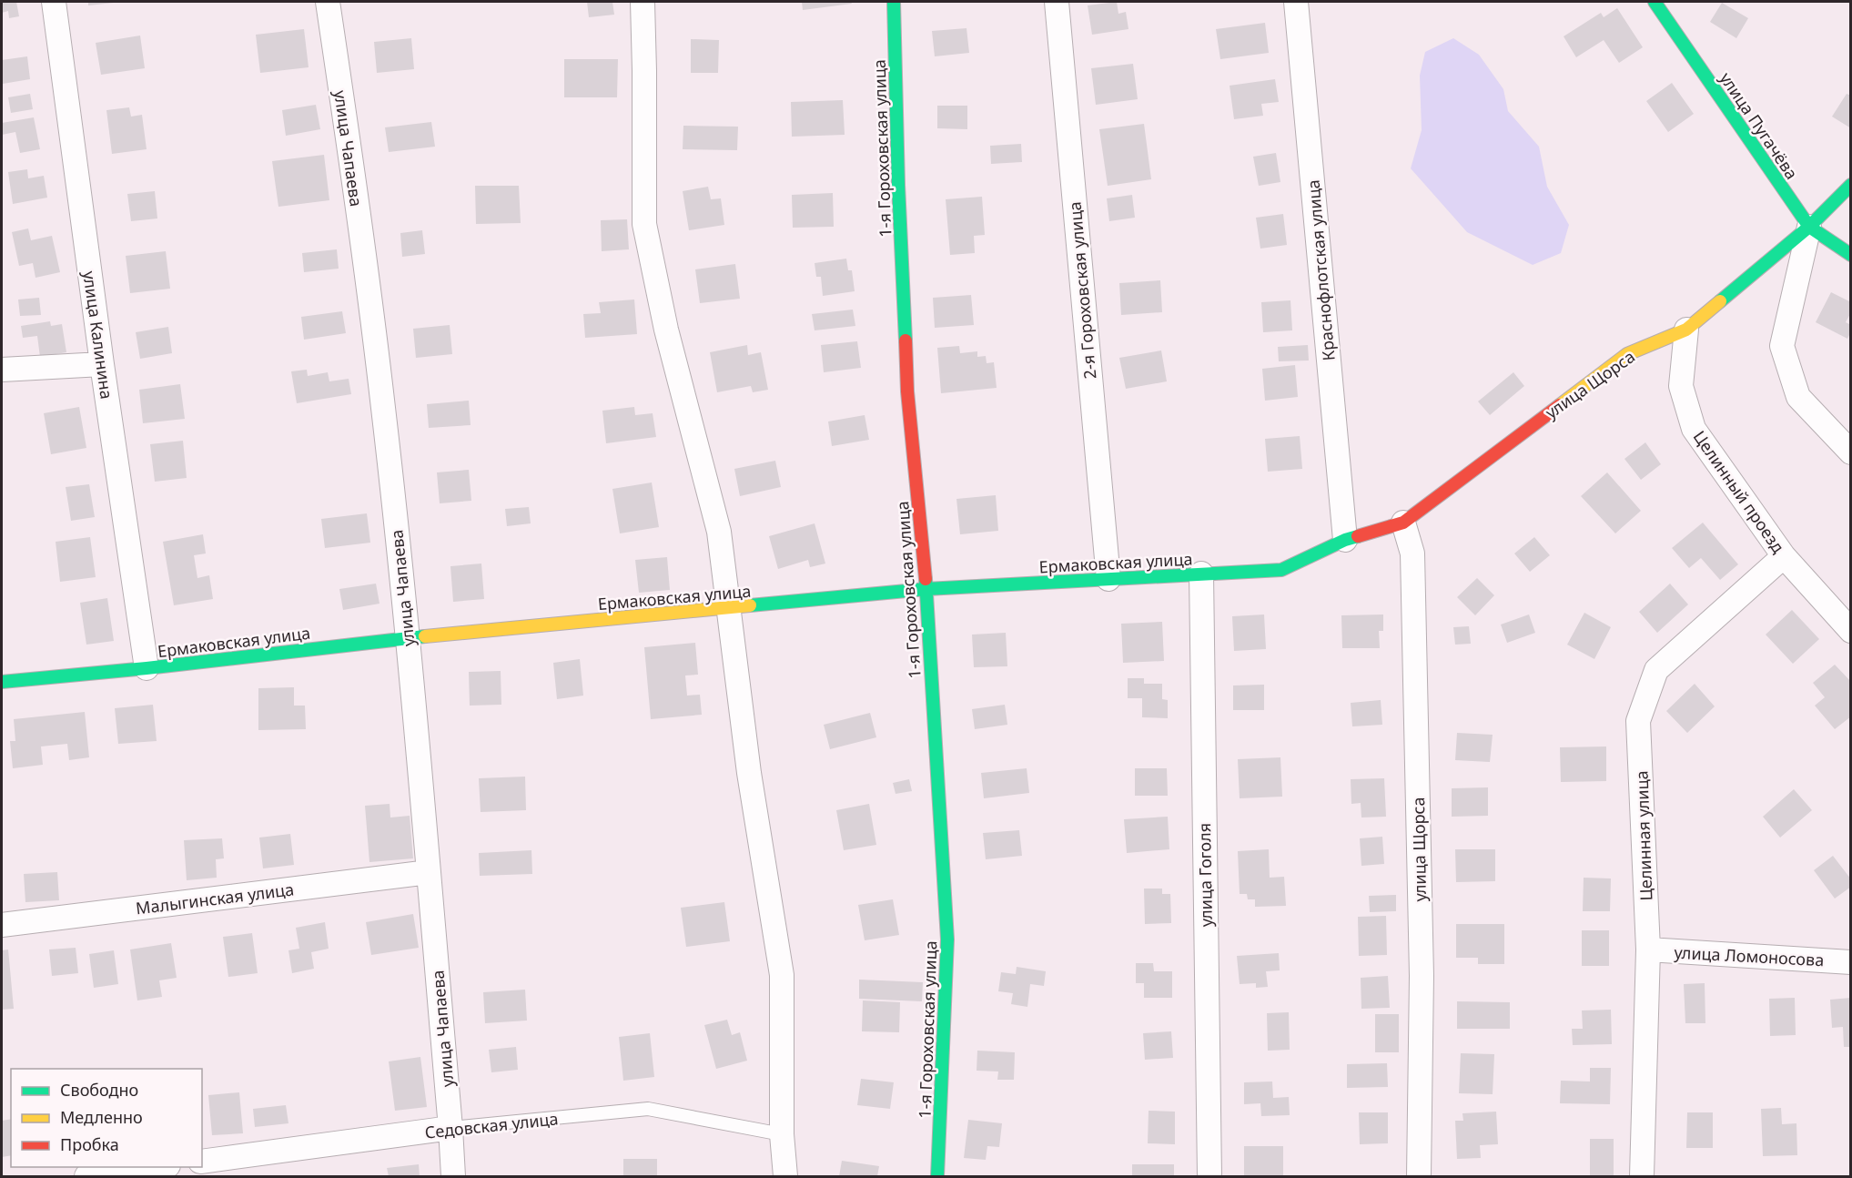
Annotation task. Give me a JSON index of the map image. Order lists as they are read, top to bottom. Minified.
{"streets":{"street":["улица Пугачёва","улица Чапаева","1-я Гороховская улица","Краснофлотская улица","2-я Гороховская улица","улица Калинина","улица Щорса","Целинный проезд","Ермаковская улица","Целинная улица","улица Гоголя","Малыгинская улица","улица Ломоносова","Седовская улица"]},"crossings":[["улица Пугачёва","улица Щорса"],["улица Чапаева","Ермаковская улица"],["улица Чапаева","Малыгинская улица"],["улица Чапаева","Седовская улица"],["1-я Гороховская улица","Ермаковская улица"],["Краснофлотская улица","улица Щорса"],["Краснофлотская улица","Ермаковская улица"],["2-я Гороховская улица","Ермаковская улица"],["улица Калинина","Ермаковская улица"],["улица Щорса","Целинный проезд"],["улица Щорса","Ермаковская улица"],["Целинный проезд","Целинная улица"],["Ермаковская улица","улица Гоголя"],["Целинная улица","улица Ломоносова"]],"legend":["Свободно","Медленно","Пробка"]}
